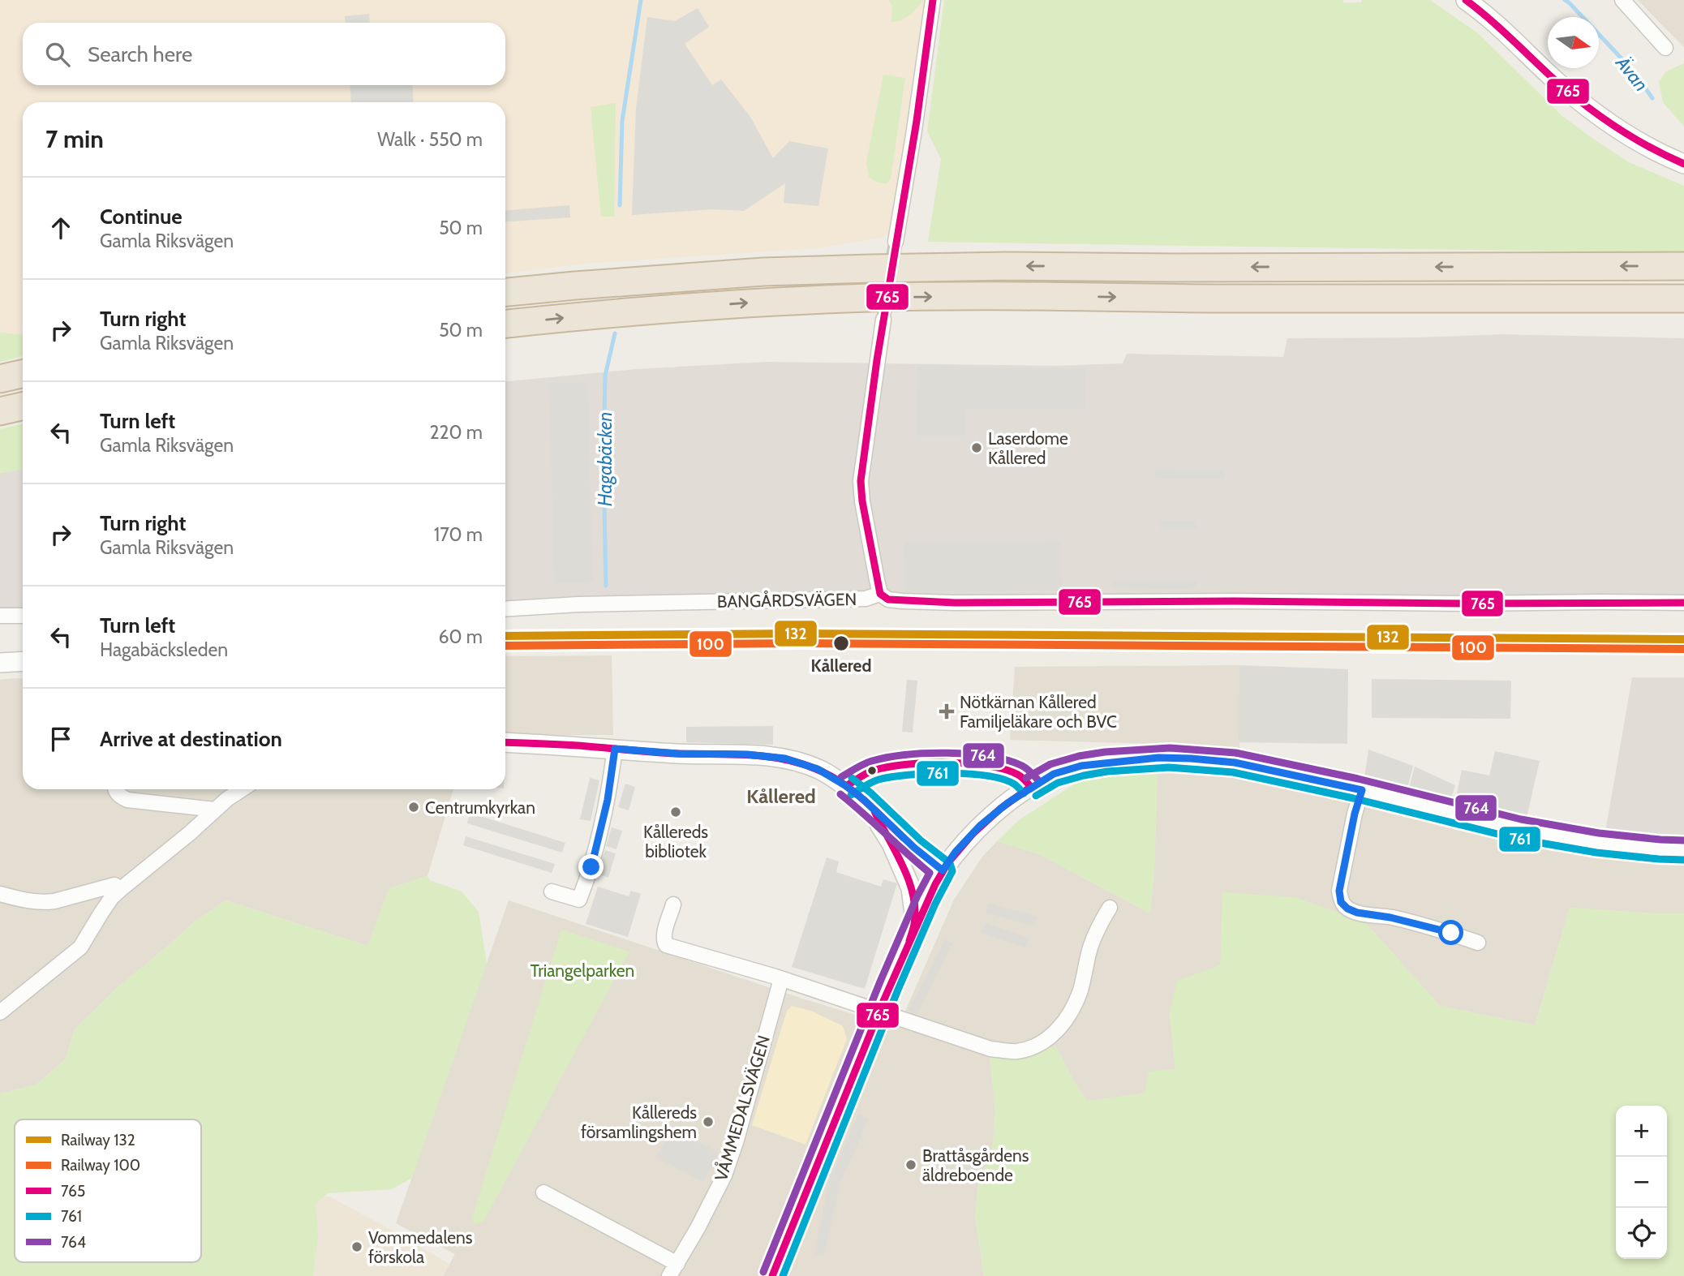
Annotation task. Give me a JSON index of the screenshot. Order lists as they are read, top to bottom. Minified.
{"streets":{"street":["BANGÅRDSVÄGEN","VÅMMEDALSVÄGEN"]},"districts":["Kållered"],"water":["Ävan","Hagabäcken"],"parks":["Triangelparken"],"places":{"other":["Laserdome Kållered","Kållered","Centrumkyrkan","Kållereds bibliotek","Kållereds församlingshem","Brattåsgårdens äldreboende","Vommedalens förskola"],"health":["Nötkärnan Kållered Familjeläkare och BVC"]},"lines":["transit line 765","rail line 132","rail line 100","transit line 764","transit line 761"],"legend":["Railway 132","Railway 100","765","761","764"],"north":"right","page":{"search":"Search here","heading":["7 min","Walk · 550 m"],"list":[["Continue","Gamla Riksvägen","50 m"],["Turn right","Gamla Riksvägen","50 m"],["Turn left","Gamla Riksvägen","220 m"],["Turn right","Gamla Riksvägen","170 m"],["Turn left","Hagabäcksleden","60 m"],"Arrive at destination"],"map_buttons":["+","−"]}}
